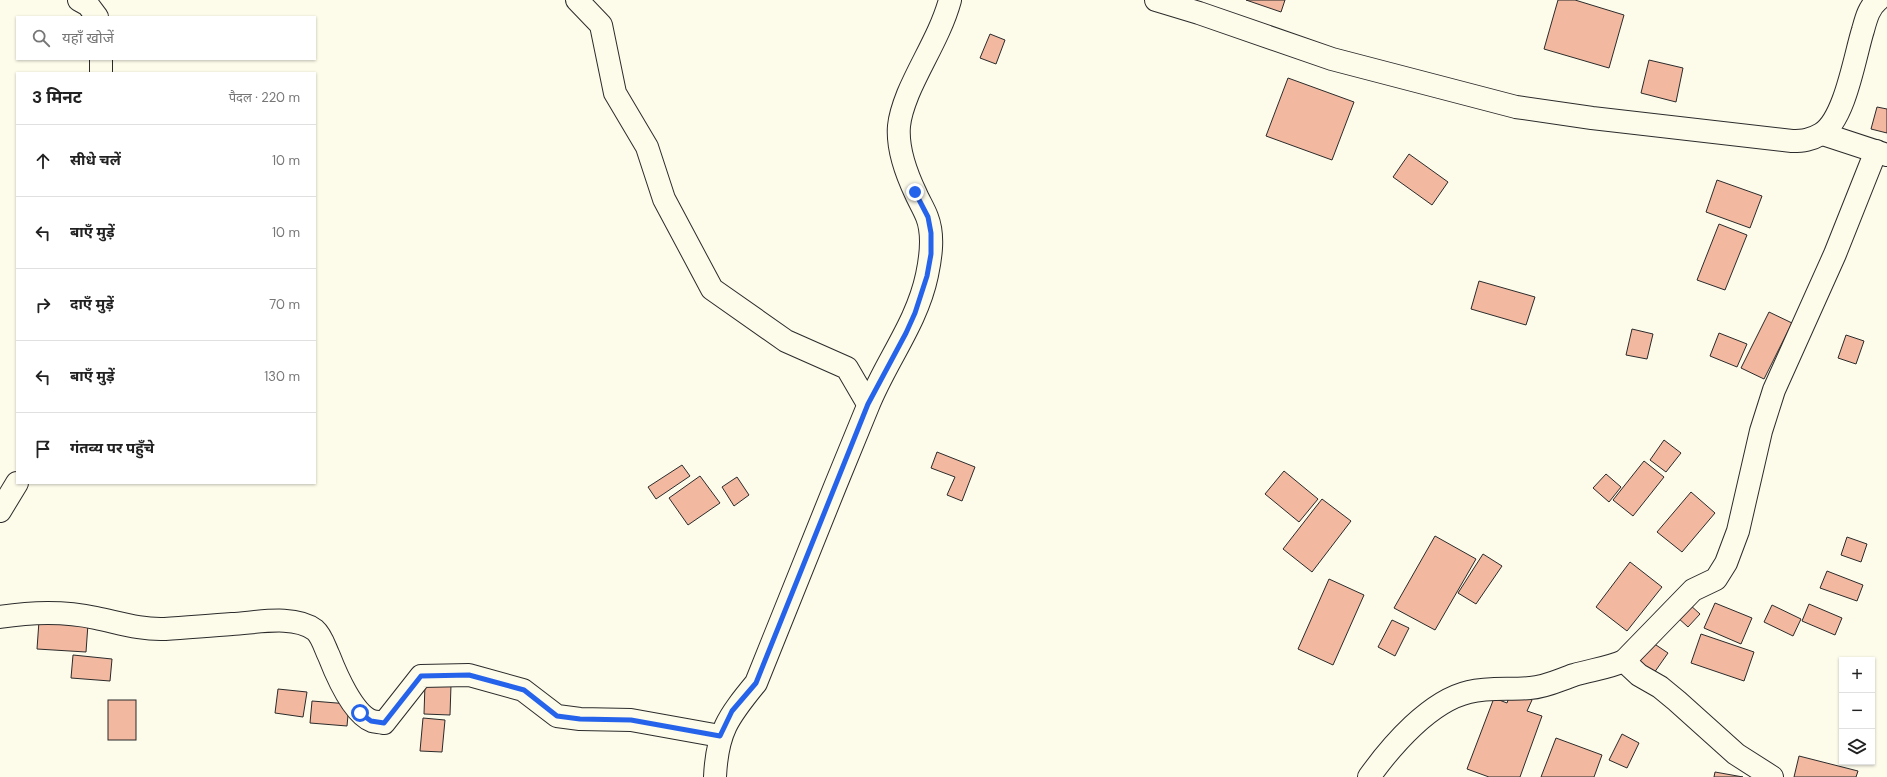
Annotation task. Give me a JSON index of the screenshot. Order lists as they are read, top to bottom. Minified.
{"page":{"search":"यहाँ खोजें","heading":["3 मिनट","पैदल · 220 m"],"list":[["सीधे चलें","10 m"],["बाएँ मुड़ें","10 m"],["दाएँ मुड़ें","70 m"],["बाएँ मुड़ें","130 m"],"गंतव्य पर पहुँचे"],"map_buttons":["+","−"]}}
